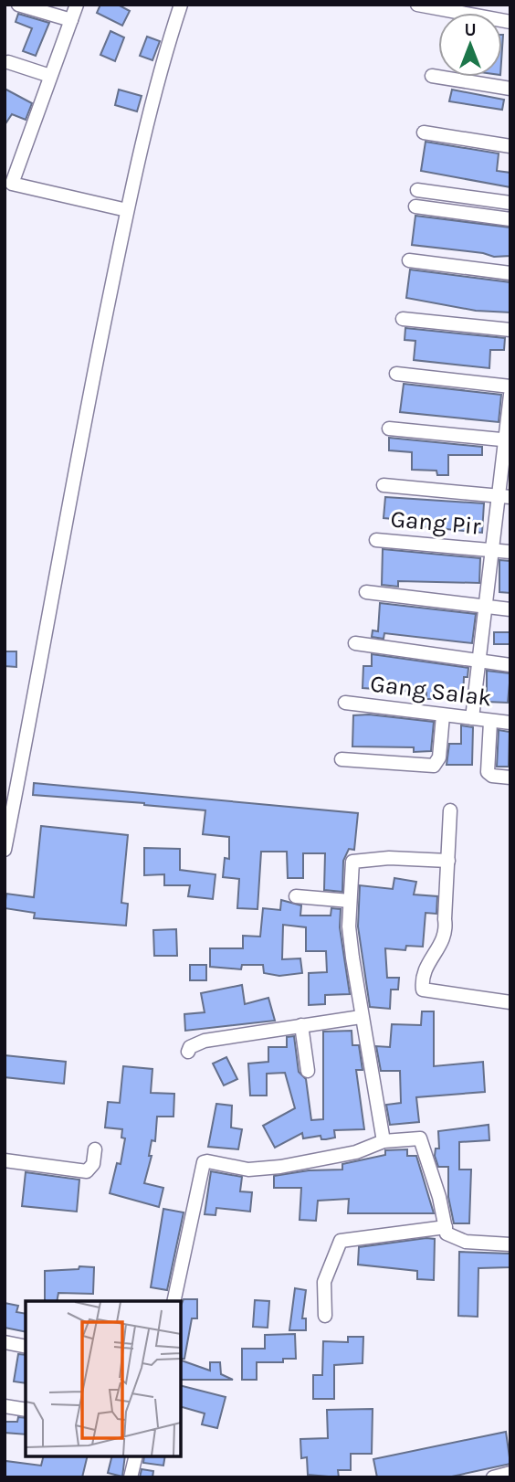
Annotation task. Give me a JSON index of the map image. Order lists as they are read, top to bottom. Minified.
{"streets":{"street":["Gang Pir","Gang Salak"]},"north":"top"}
